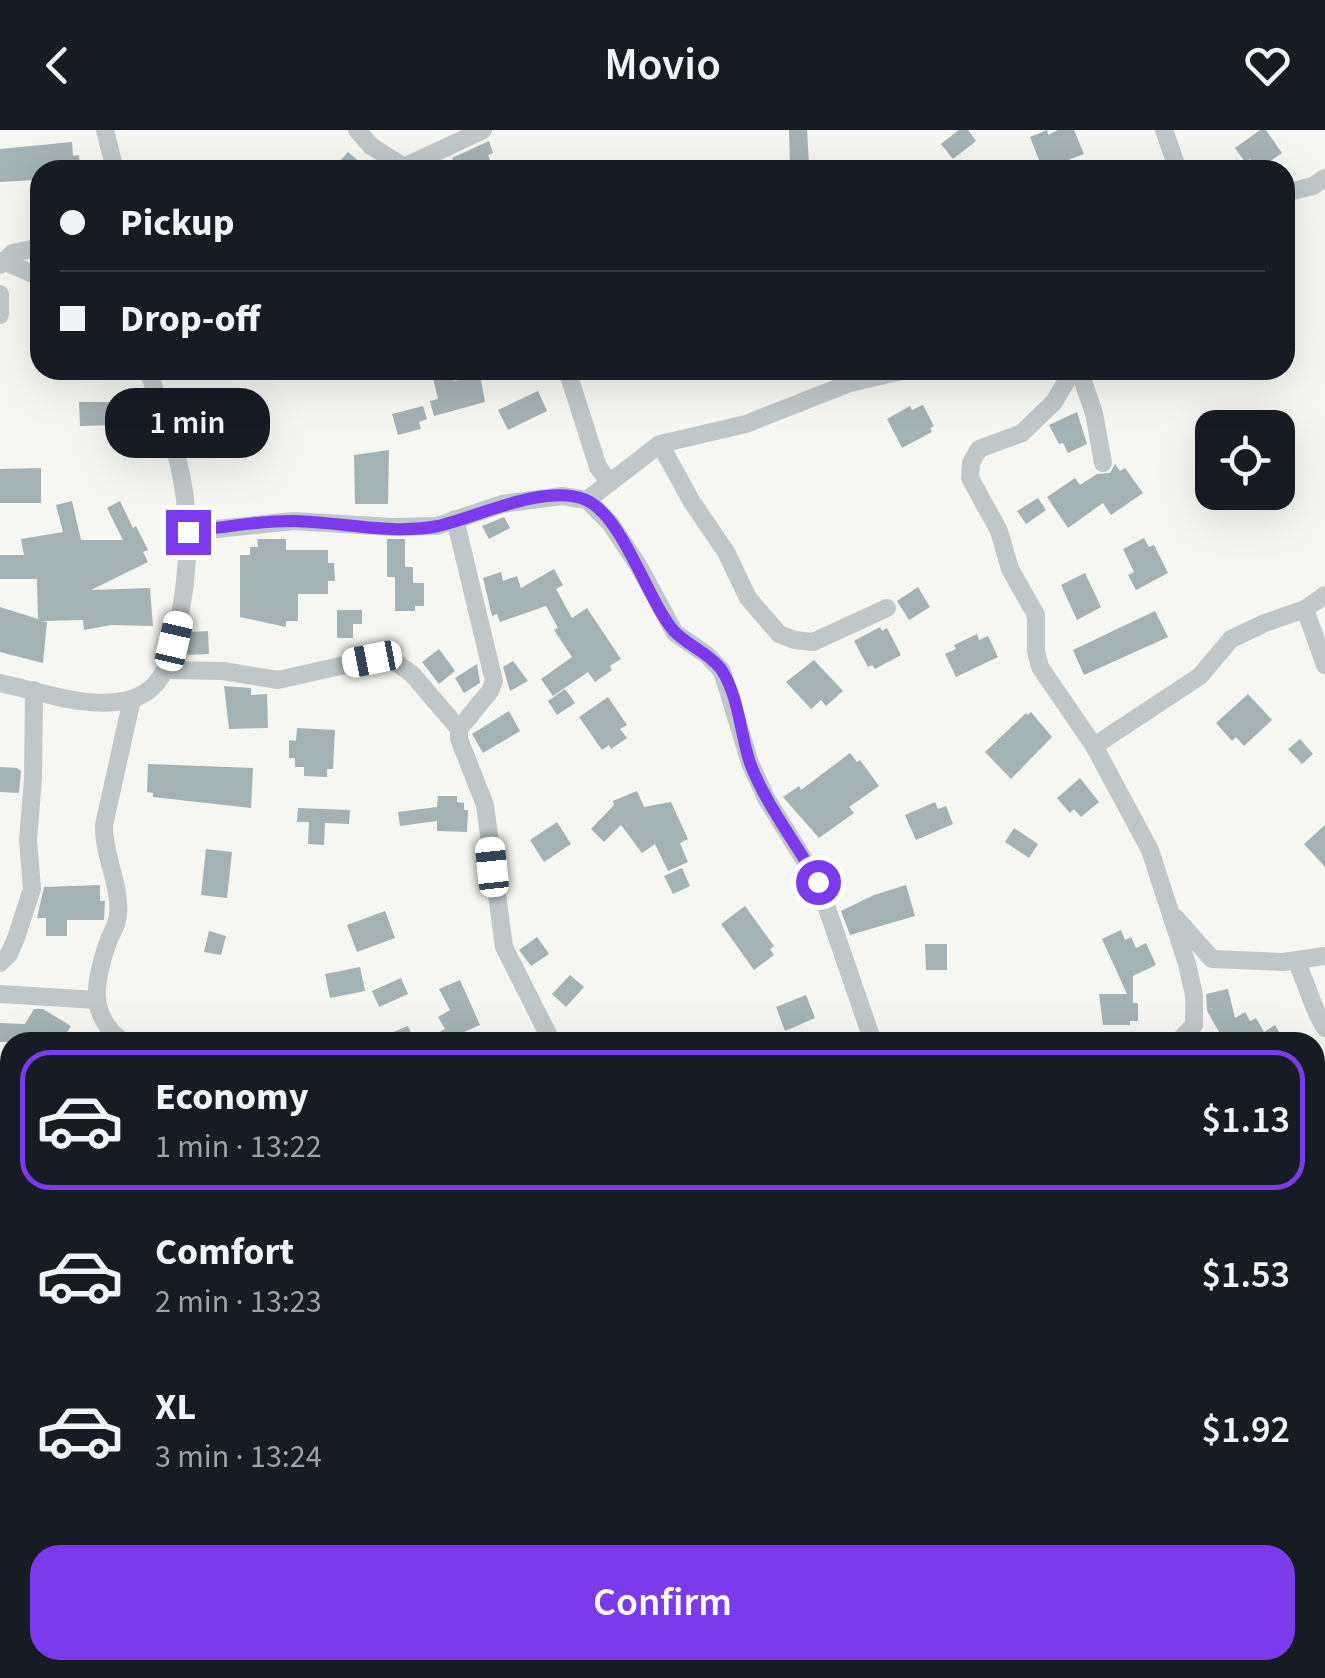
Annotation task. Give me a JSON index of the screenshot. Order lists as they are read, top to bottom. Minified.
{"page":{"header":"Movio","banner":["Pickup","Drop-off"],"bubble":"1 min","list":[{"name":"Economy","note":"1 min · 13:22","value":"$1.13"},{"name":"Comfort","note":"2 min · 13:23","value":"$1.53"},{"name":"XL","note":"3 min · 13:24","value":"$1.92"}],"buttons":"Confirm"}}
